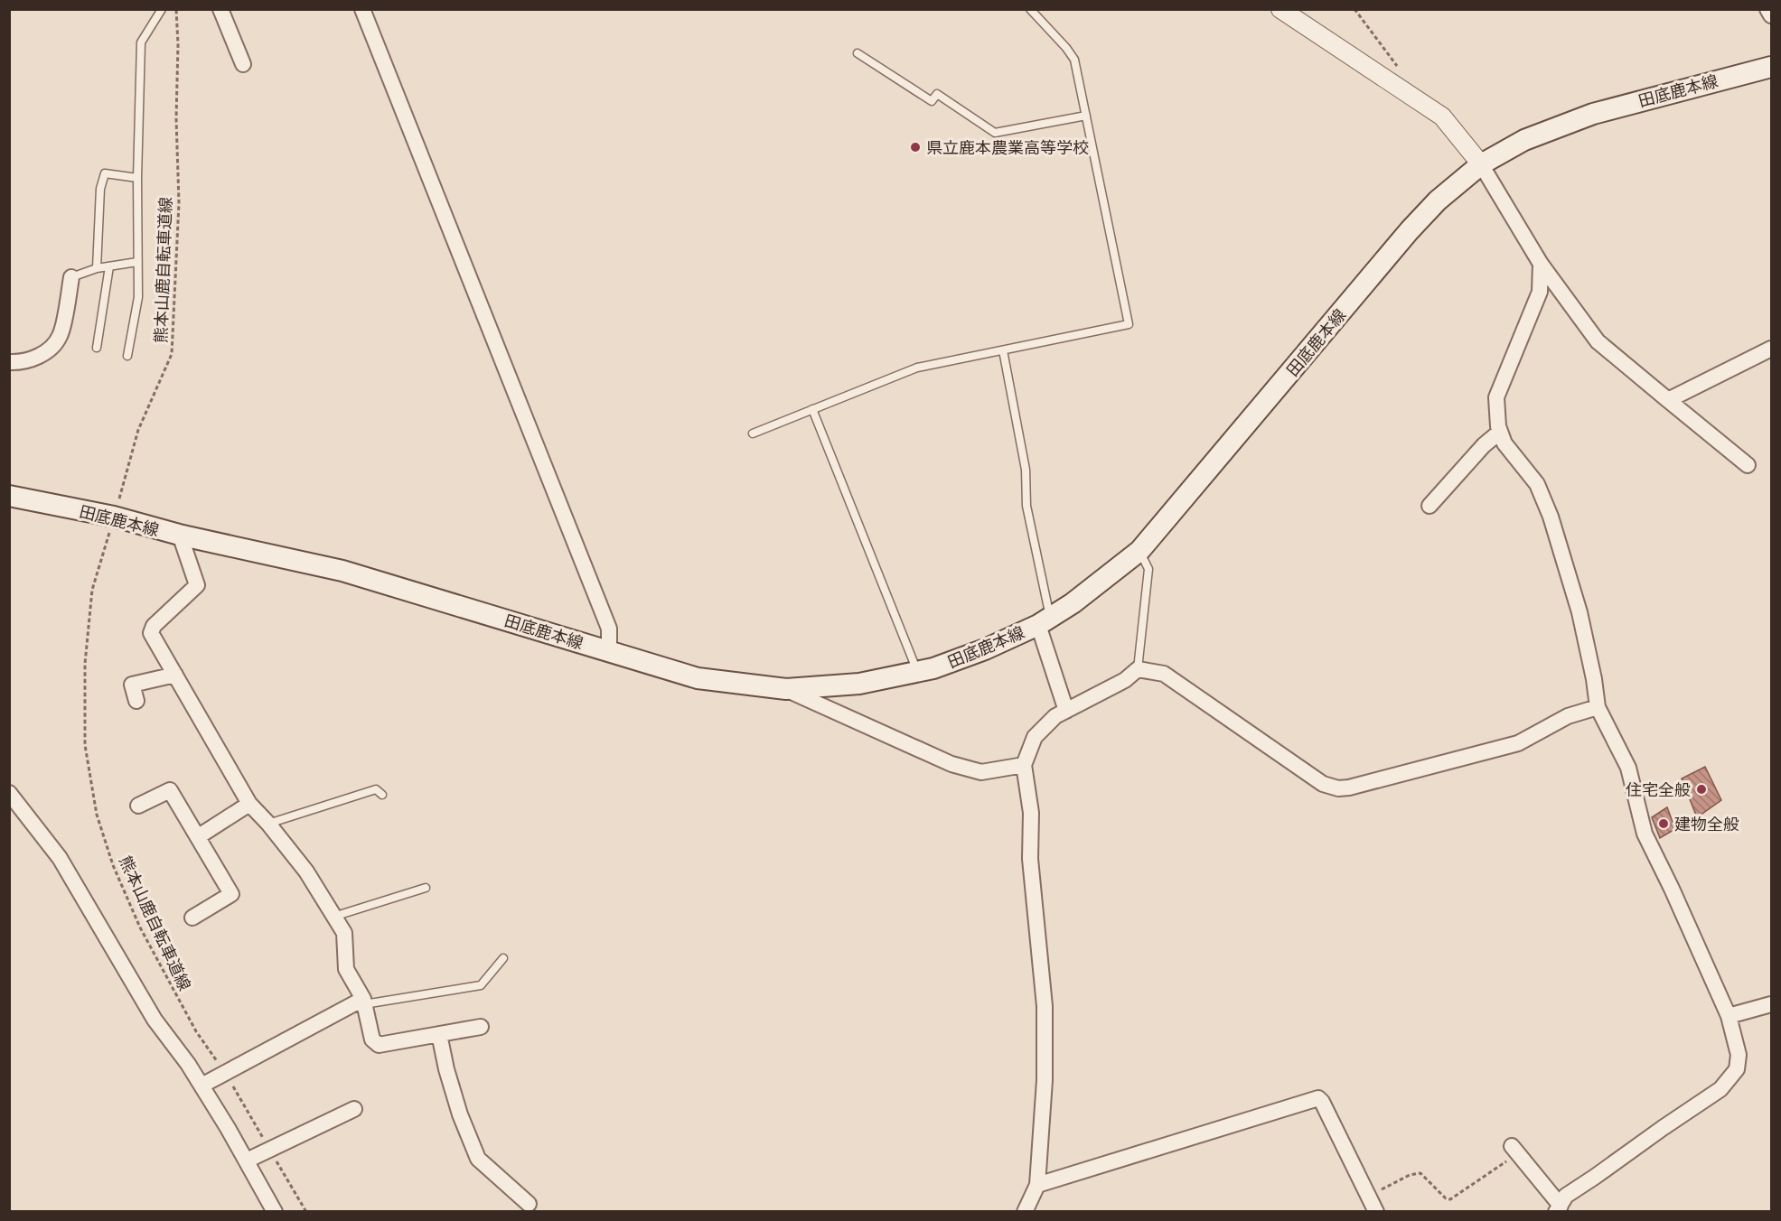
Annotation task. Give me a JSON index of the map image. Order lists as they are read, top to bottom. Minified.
{"streets":{"main road":["田底鹿本線"],"path":["熊本山鹿自転車道線"]},"crossings":[["田底鹿本線","熊本山鹿自転車道線"]],"places":["県立鹿本農業高等学校","住宅全般","建物全般"]}
